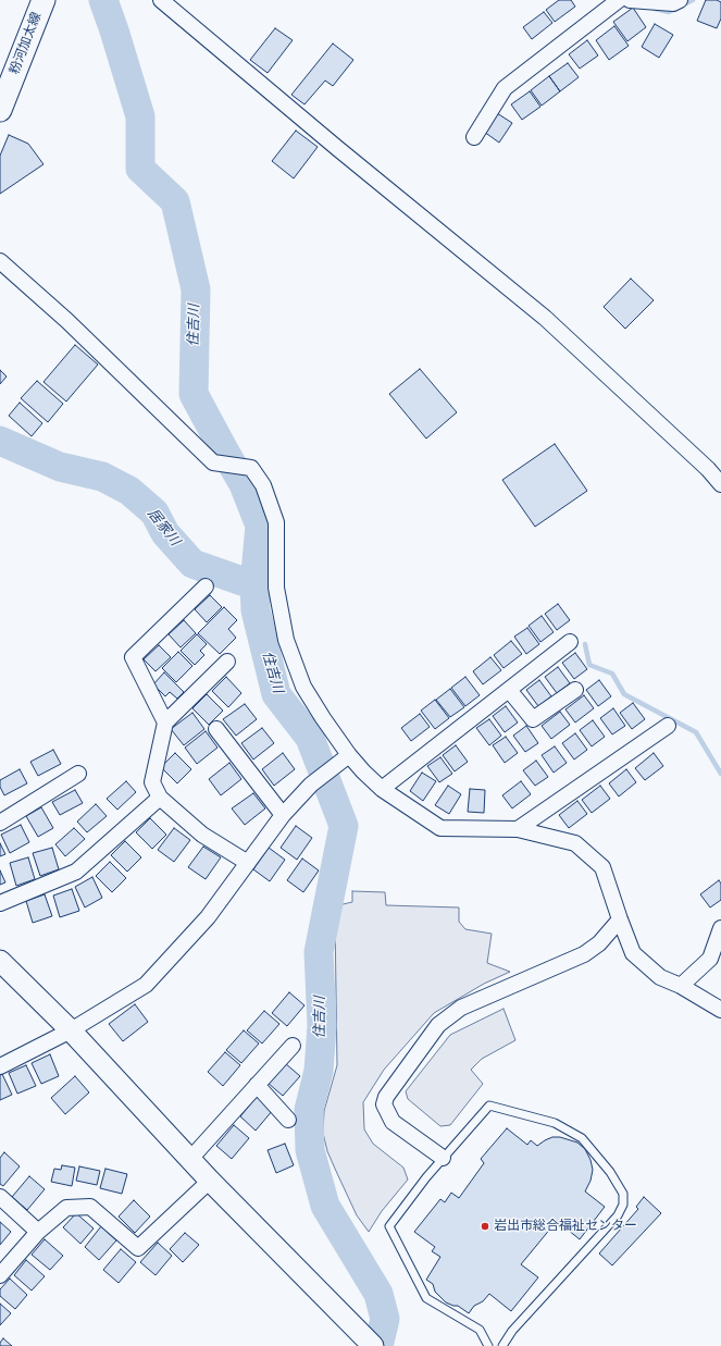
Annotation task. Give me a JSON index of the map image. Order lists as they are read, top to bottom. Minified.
{"streets":{"main road":["粉河加太線"]},"water":["住吉川","居家川"],"places":["岩出市総合福祉センター"]}
